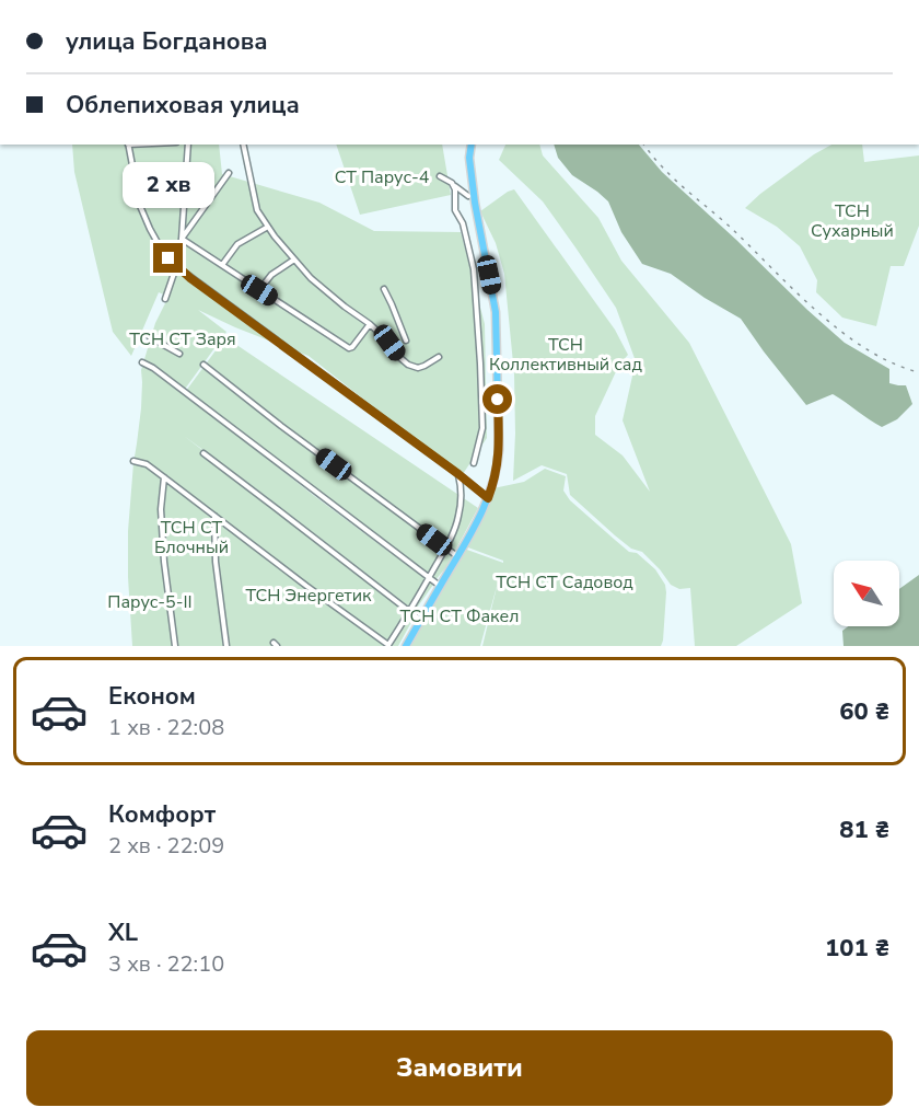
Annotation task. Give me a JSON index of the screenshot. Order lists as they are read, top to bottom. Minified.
{"parks":["СТ Парус-4","ТСН Сухарный","ТСН СТ Заря","ТСН Коллективный сад","ТСН СТ Блочный","ТСН СТ Садовод","ТСН Энергетик","Парус-5-II","ТСН СТ Факел"],"north":"top left","page":{"banner":["улица Богданова","Облепиховая улица"],"bubble":"2 хв","list":[{"name":"Економ","note":"1 хв · 22:08","value":"60 ₴"},{"name":"Комфорт","note":"2 хв · 22:09","value":"81 ₴"},{"name":"XL","note":"3 хв · 22:10","value":"101 ₴"}],"buttons":"Замовити"}}
